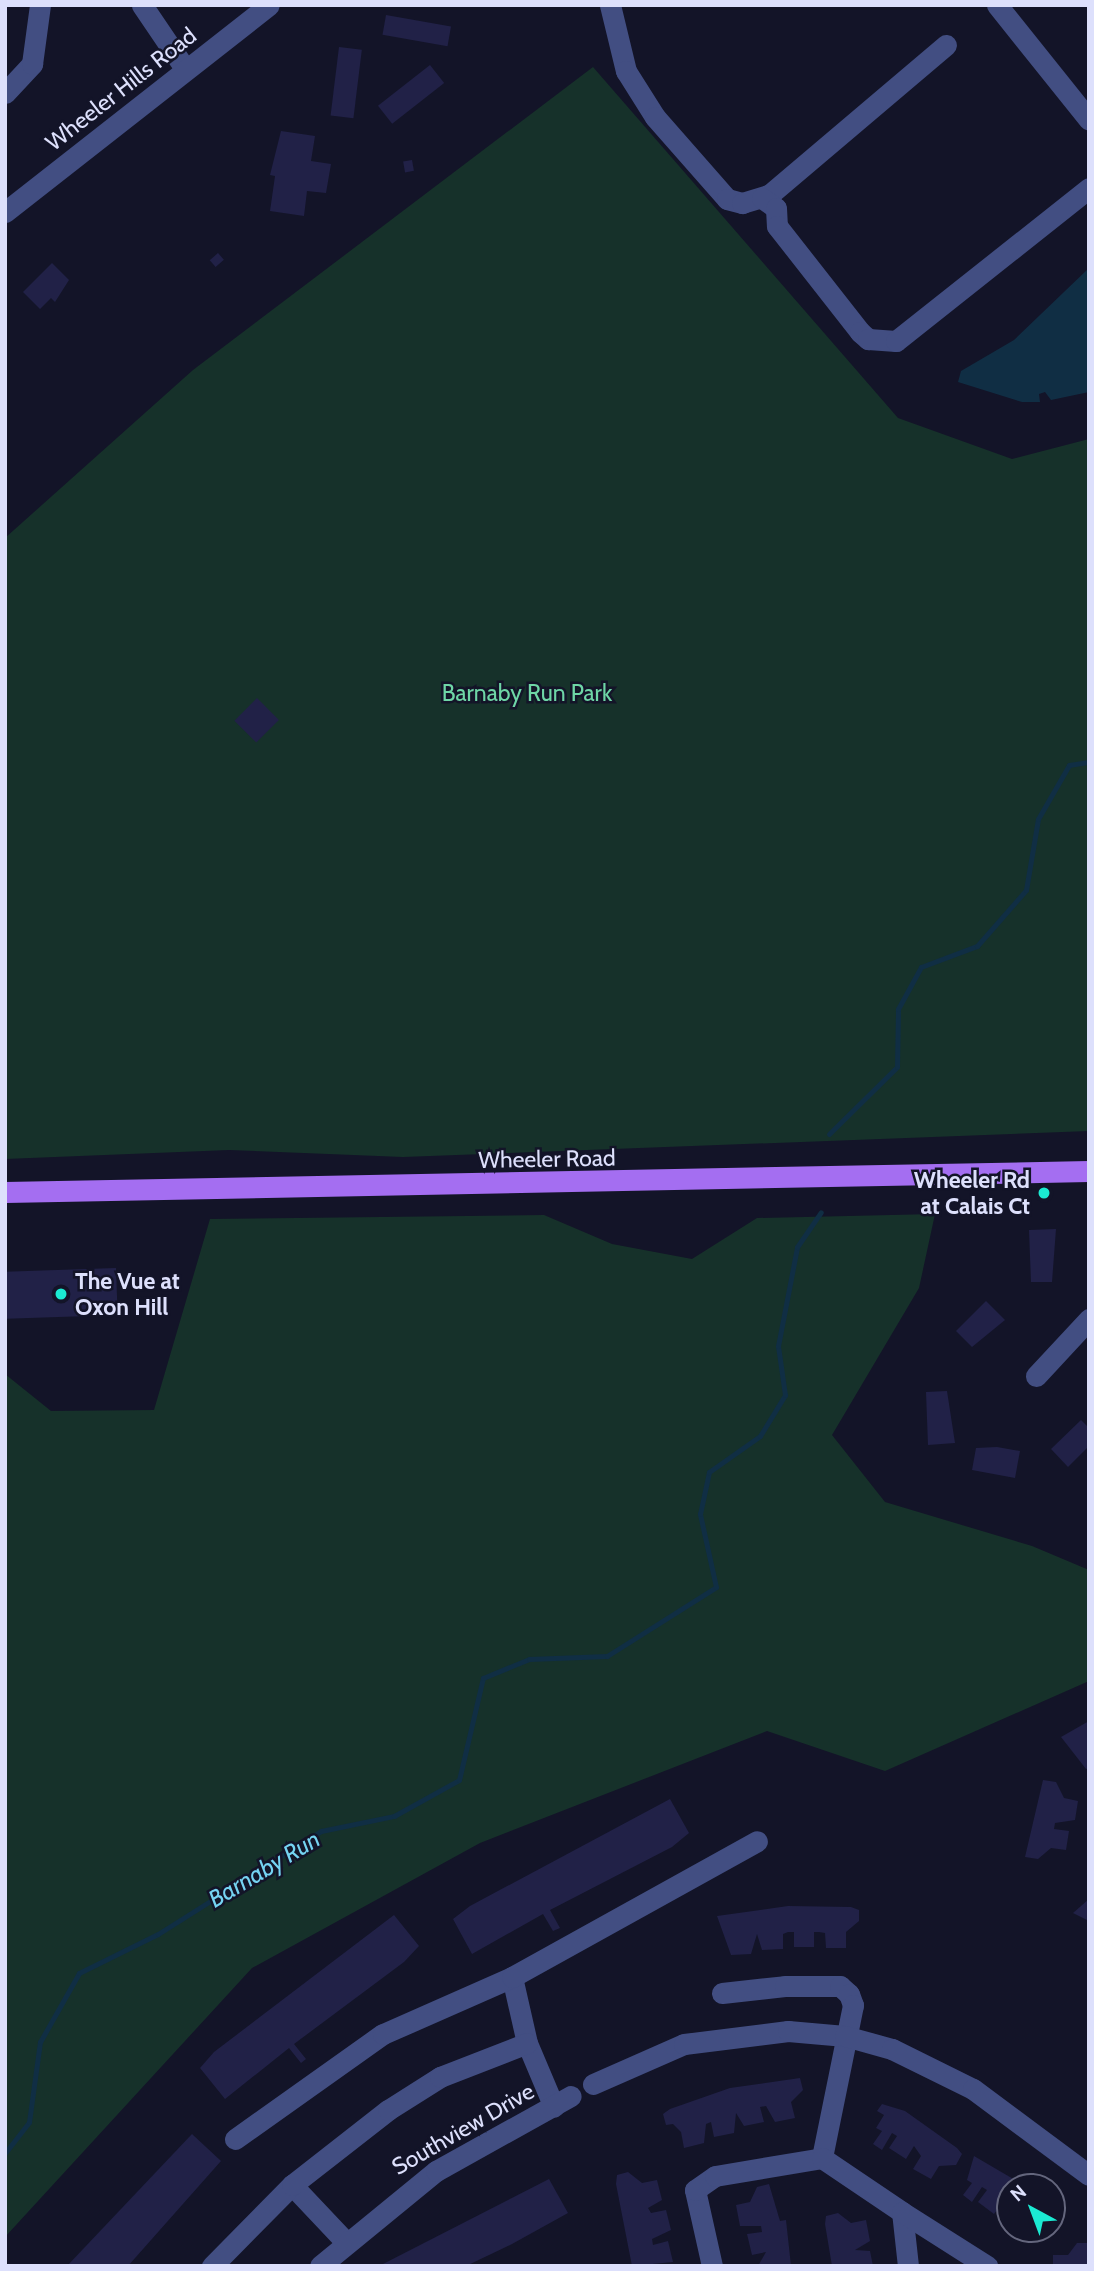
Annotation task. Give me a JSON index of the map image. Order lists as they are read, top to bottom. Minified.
{"streets":{"main road":["Wheeler Road"],"street":["Wheeler Hills Road","Southview Drive"]},"water":["Barnaby Run"],"parks":["Barnaby Run Park"],"places":["Wheeler Rd at Calais Ct","The Vue at Oxon Hill"],"north":"top left"}
